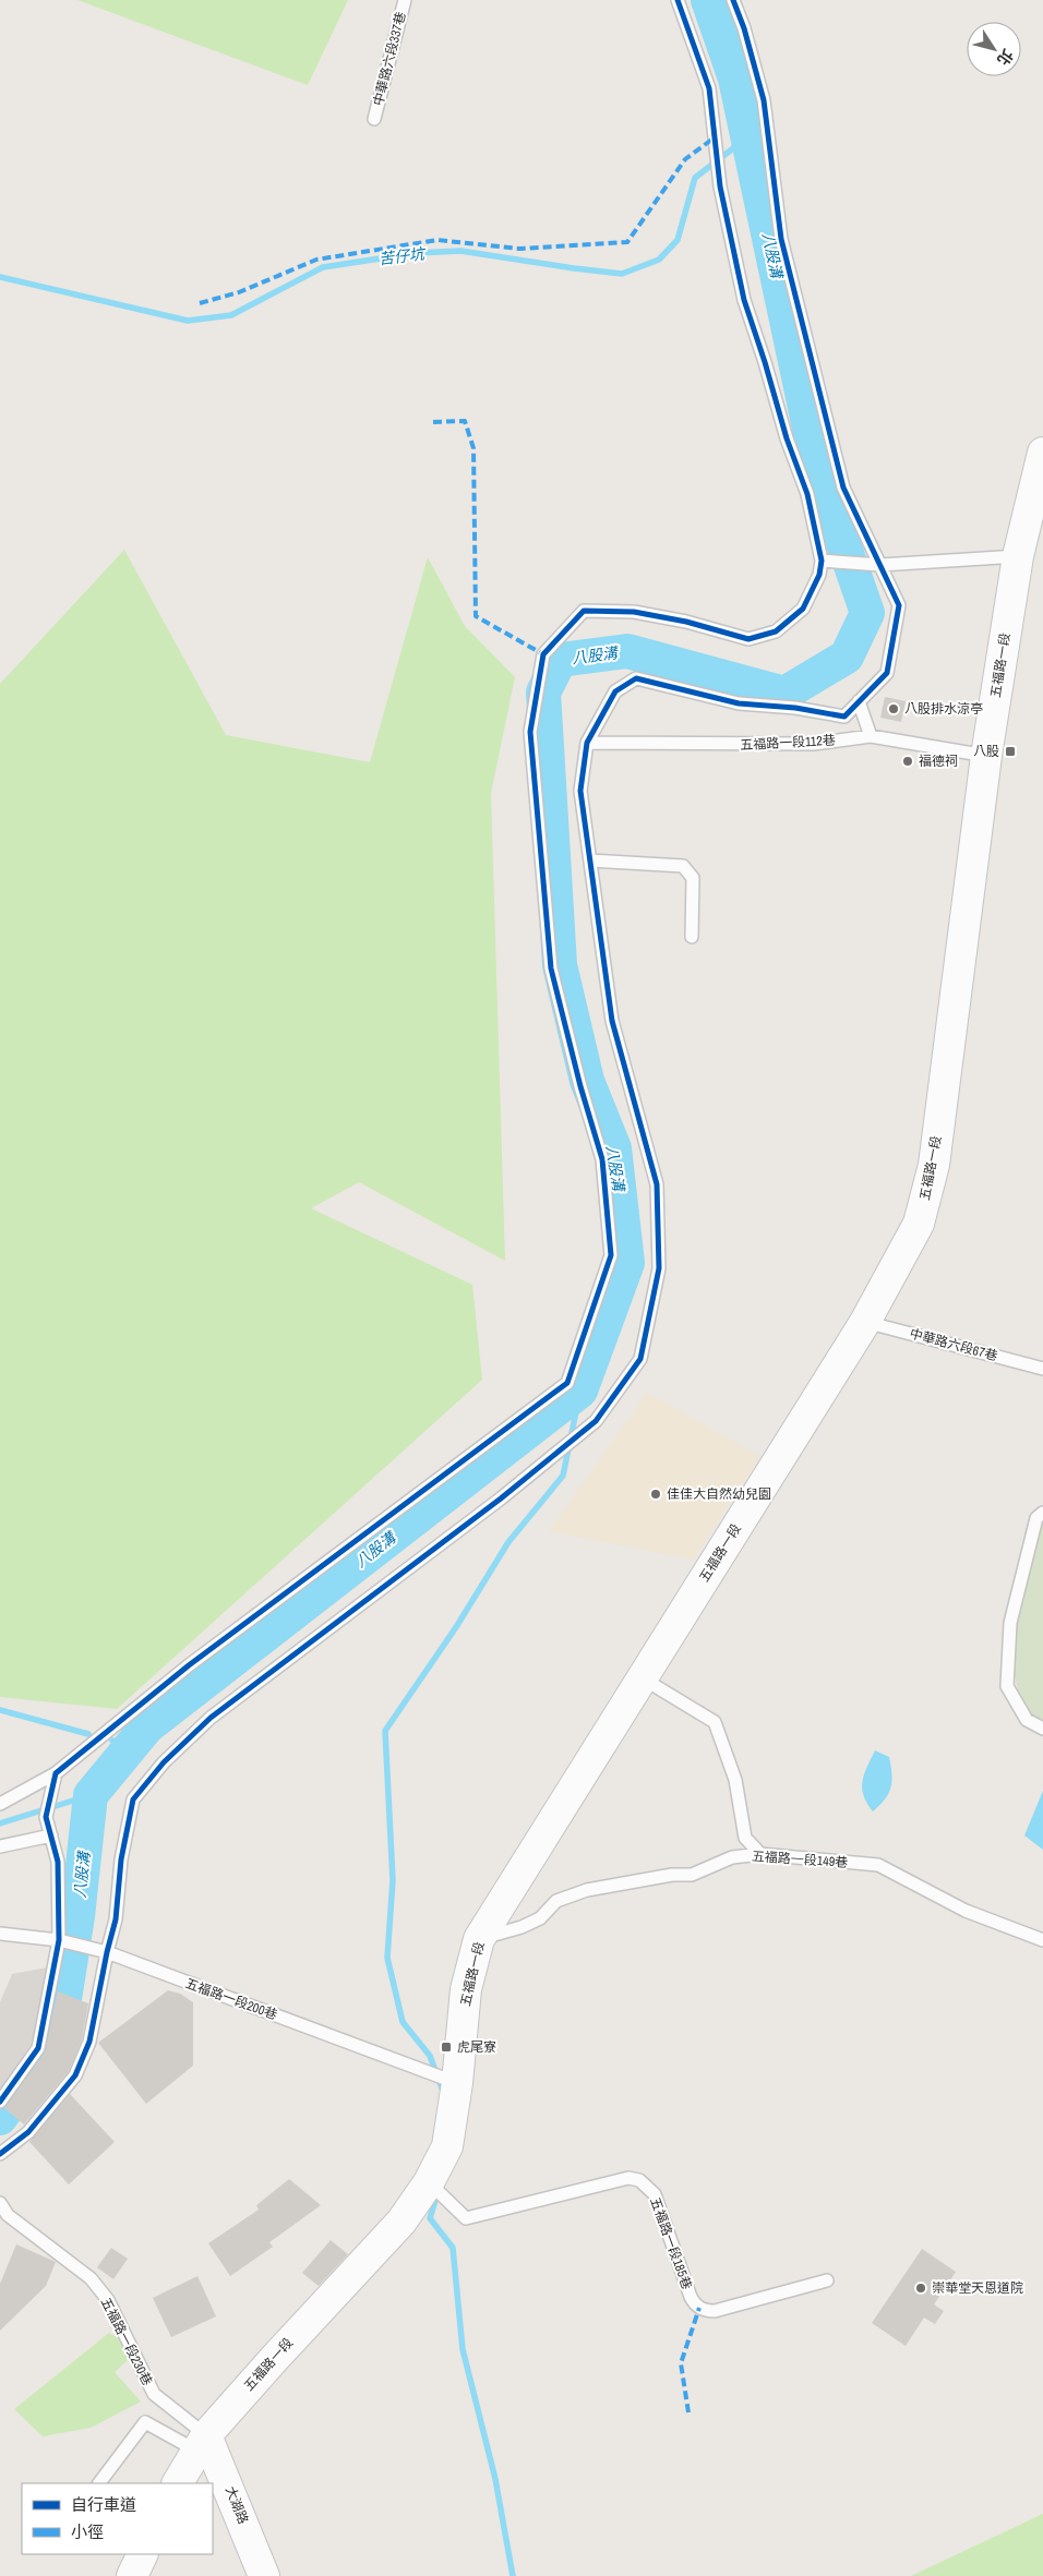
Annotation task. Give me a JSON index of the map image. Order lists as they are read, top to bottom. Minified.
{"streets":{"main road":["五福路一段","大湖路"],"lane":["中華路六段337巷","五福路一段112巷","中華路六段67巷","五福路一段149巷","五福路一段200巷","五福路一段185巷","五福路一段230巷"]},"crossings":[["五福路一段","五福路一段112巷"],["五福路一段","中華路六段67巷"],["五福路一段","五福路一段149巷"],["五福路一段","五福路一段200巷"],["五福路一段","五福路一段185巷"],["五福路一段","五福路一段230巷"],["五福路一段","大湖路"],["五福路一段230巷","大湖路"]],"water":["八股溝","苦仔坑"],"places":{"other":["八股排水涼亭","福德祠","佳佳大自然幼兒園","崇華堂天恩道院"],"transit":["八股","虎尾寮"]},"legend":["自行車道","小徑"],"north":"bottom right"}
